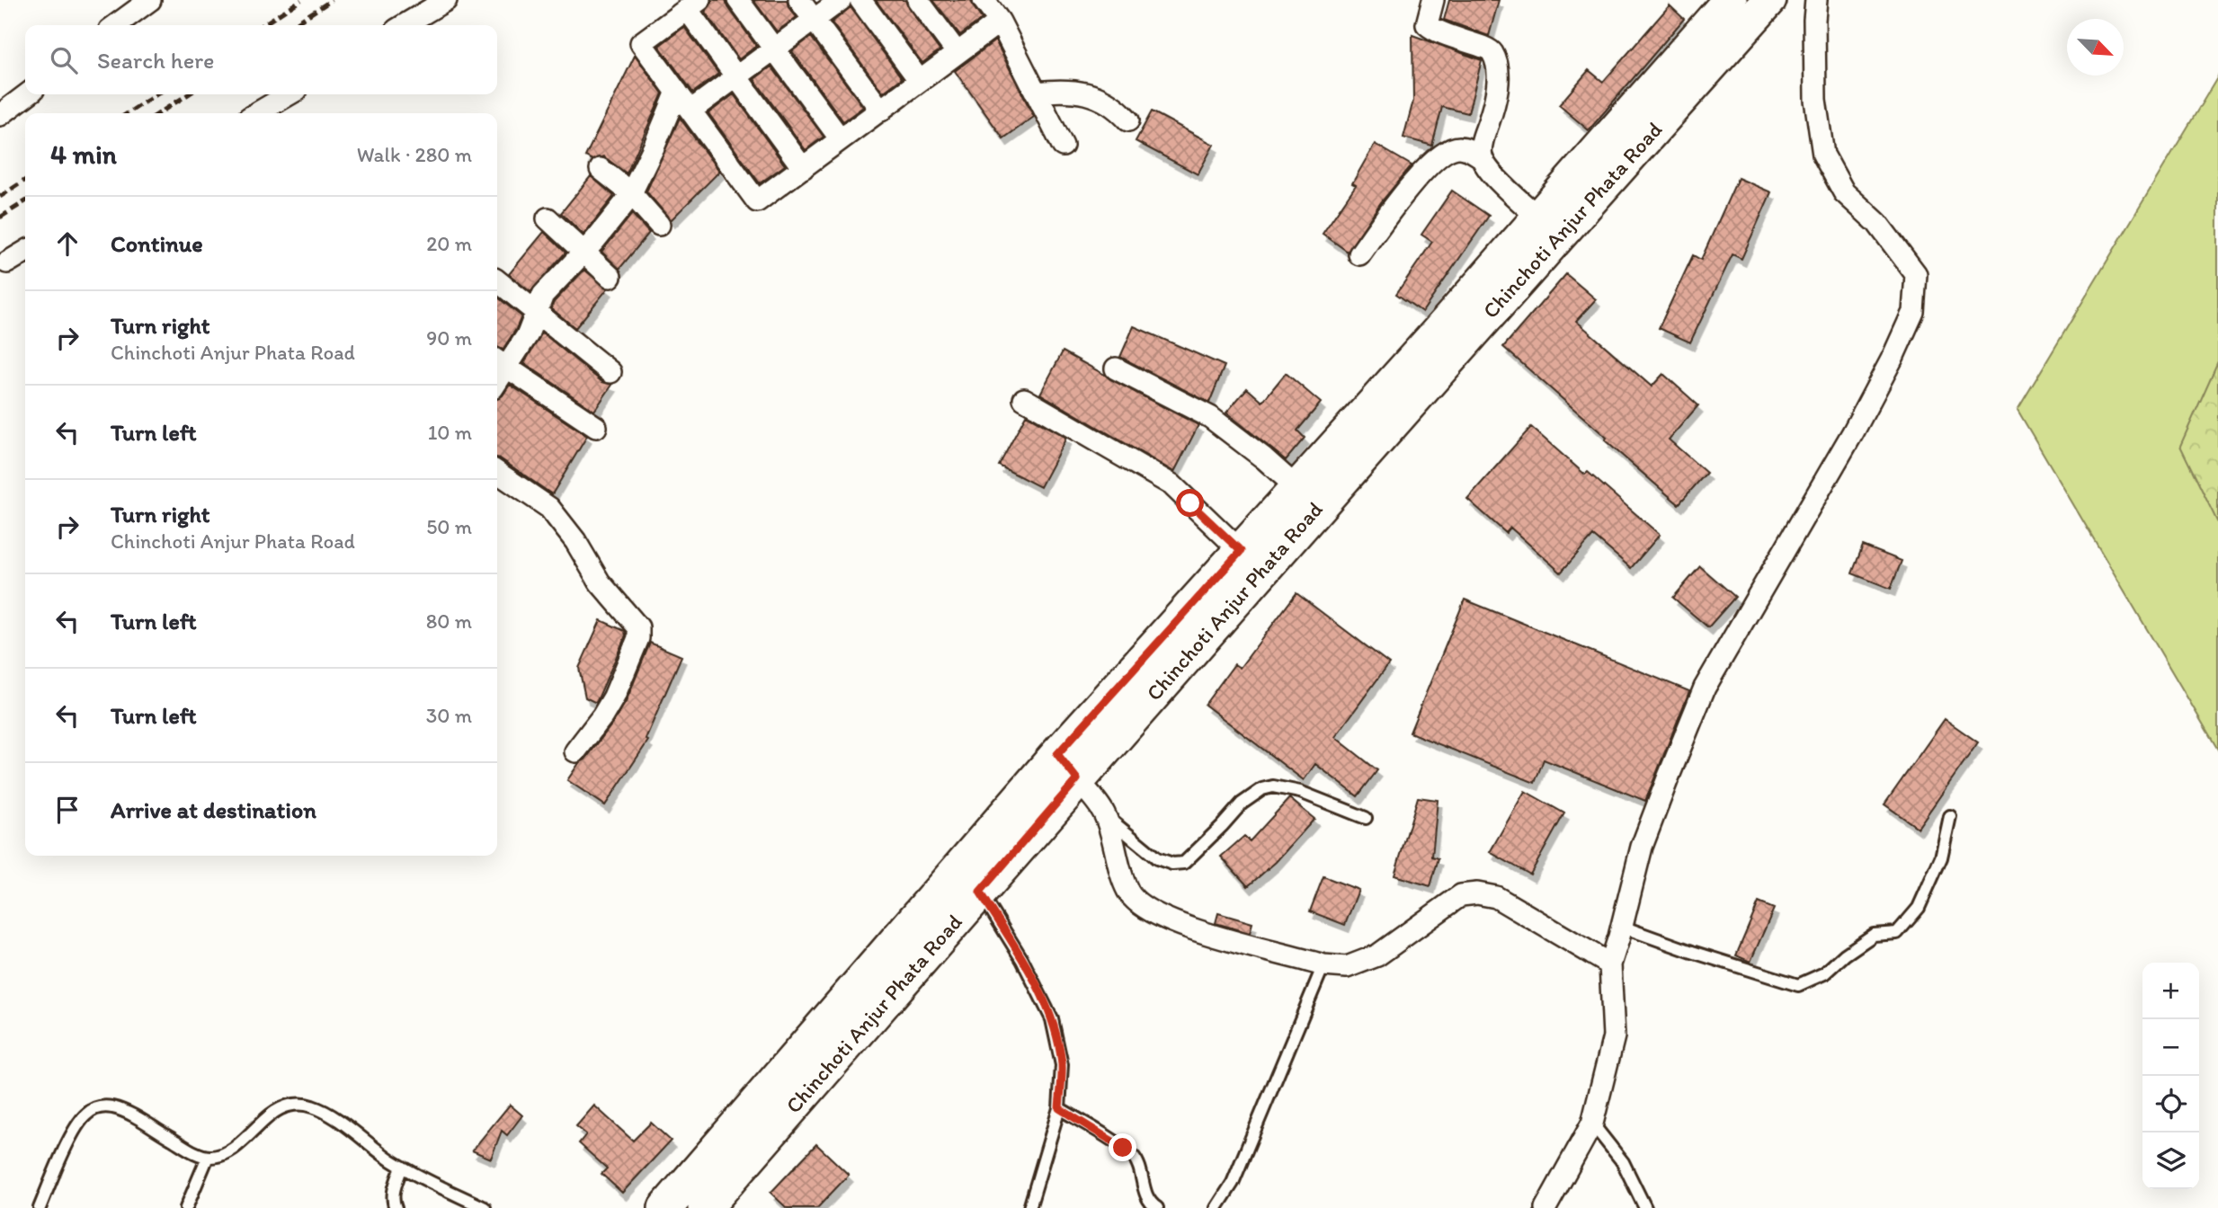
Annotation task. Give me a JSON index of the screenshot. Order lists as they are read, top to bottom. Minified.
{"streets":{"main road":["Chinchoti Anjur Phata Road"]},"north":"bottom right","page":{"search":"Search here","heading":["4 min","Walk · 280 m"],"list":[["Continue","20 m"],["Turn right","Chinchoti Anjur Phata Road","90 m"],["Turn left","10 m"],["Turn right","Chinchoti Anjur Phata Road","50 m"],["Turn left","80 m"],["Turn left","30 m"],"Arrive at destination"],"map_buttons":["+","−"]}}
